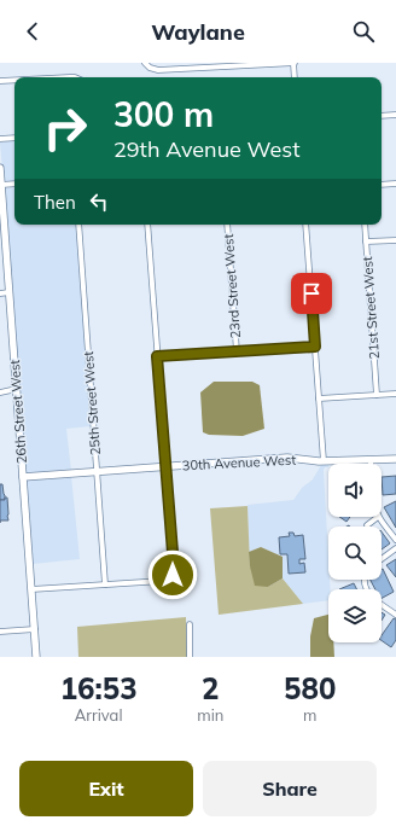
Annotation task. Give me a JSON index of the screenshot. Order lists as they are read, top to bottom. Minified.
{"streets":{"street":["23rd Street West","21st Street West","25th Street West","26th Street West","30th Avenue West"]},"crossings":[["25th Street West","30th Avenue West"],["26th Street West","30th Avenue West"]],"page":{"header":"Waylane","turn":["300 m","29th Avenue West"],"then":"Then","eta":["16:53","Arrival","2","min","580","m"],"buttons":["Exit","Share"]}}
